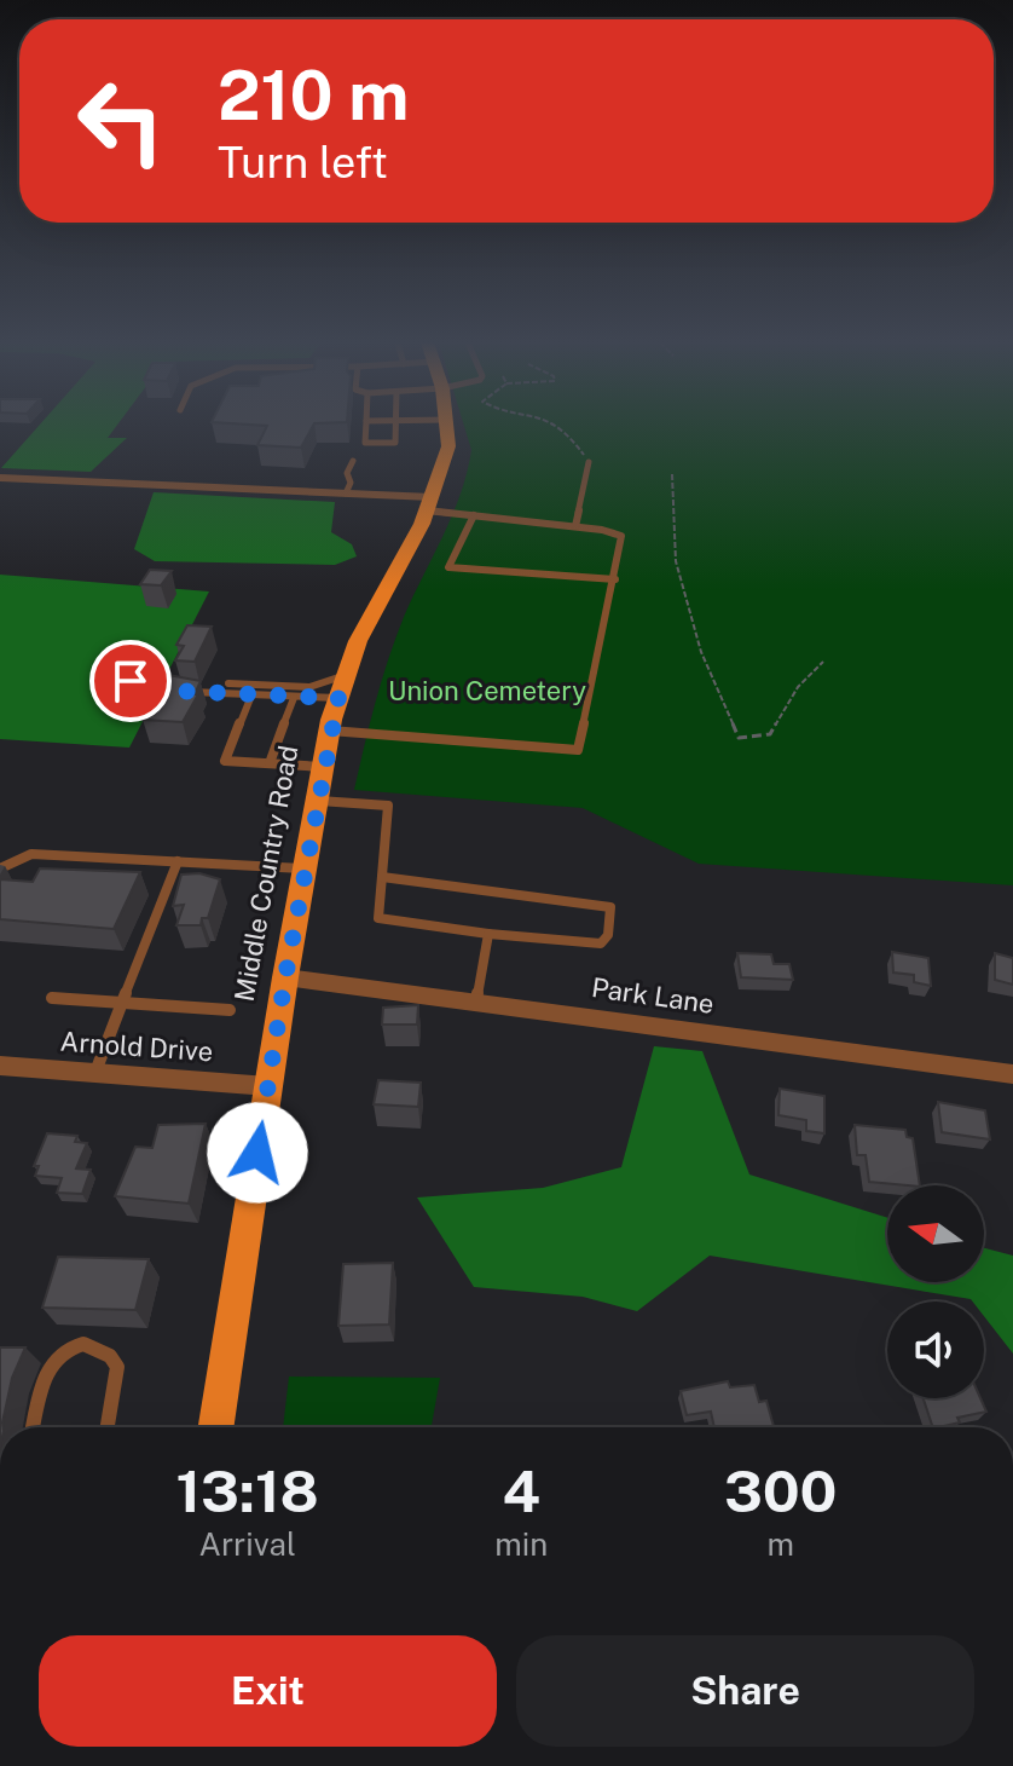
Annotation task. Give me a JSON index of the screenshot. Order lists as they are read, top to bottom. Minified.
{"streets":{"main road":["Middle Country Road"],"street":["Park Lane","Arnold Drive"]},"crossings":[["Middle Country Road","Park Lane"],["Middle Country Road","Arnold Drive"]],"parks":["Union Cemetery"],"north":"left","page":{"turn":["210 m","Turn left"],"eta":["13:18","Arrival","4","min","300","m"],"buttons":["Exit","Share"]}}
